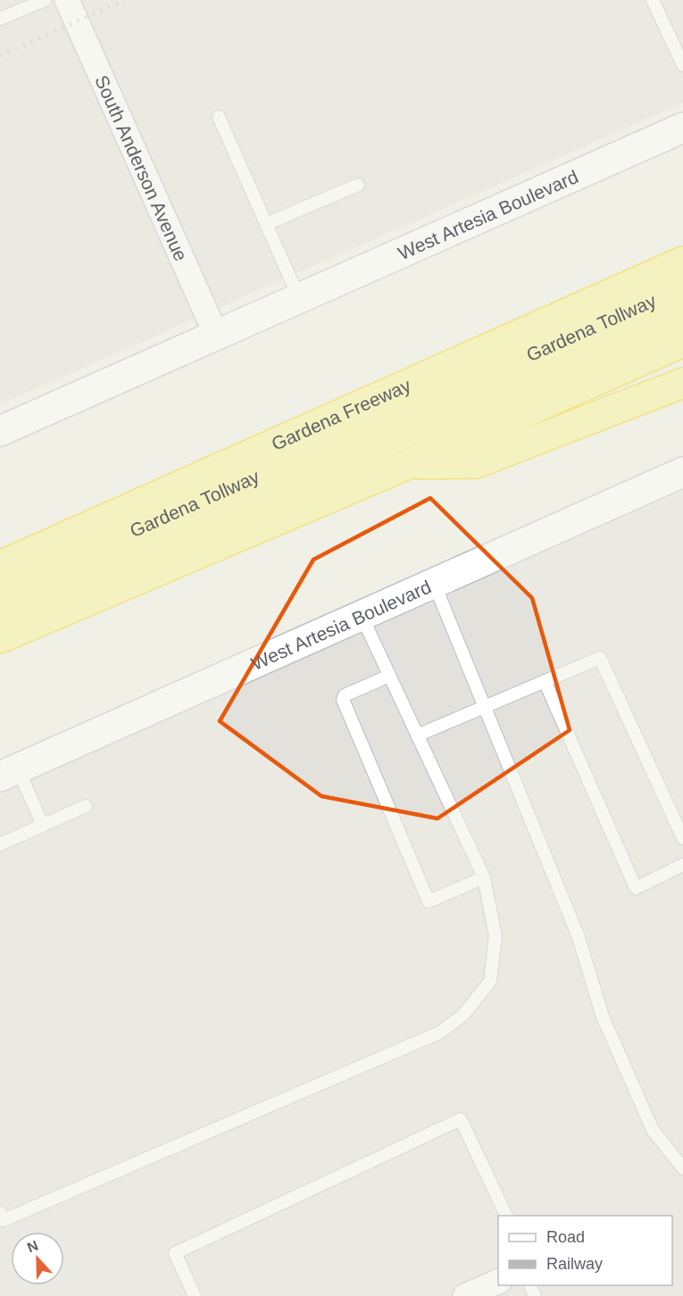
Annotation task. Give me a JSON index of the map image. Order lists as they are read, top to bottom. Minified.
{"streets":{"highway":["Gardena Tollway","Gardena Freeway"],"main road":["West Artesia Boulevard"],"street":["South Anderson Avenue"]},"crossings":[["South Anderson Avenue","West Artesia Boulevard"]],"legend":["Road","Railway"],"north":"top"}
